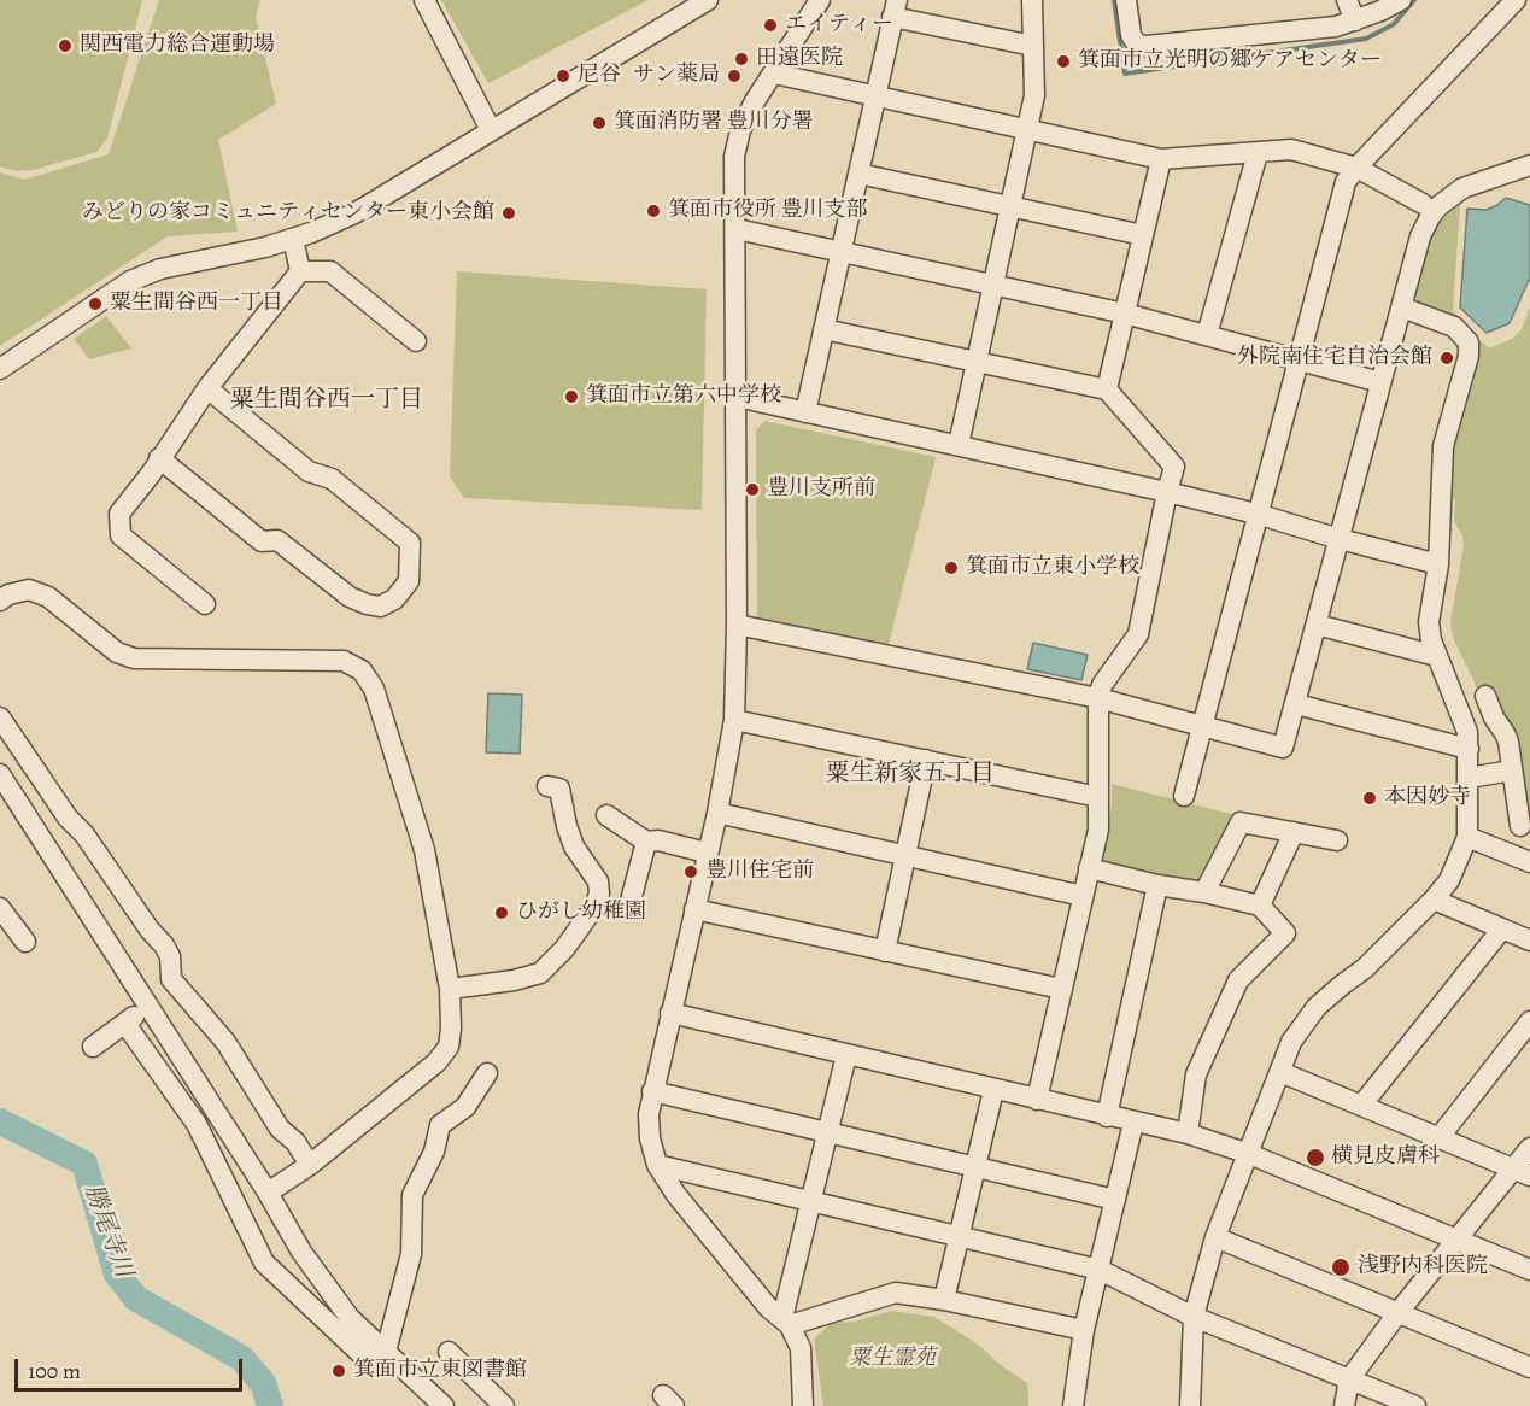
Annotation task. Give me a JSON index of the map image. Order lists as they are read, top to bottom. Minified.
{"districts":["粟生間谷西一丁目","粟生新家五丁目"],"water":["勝尾寺川"],"parks":["粟生霊苑"],"places":["エイティー","関西電力総合運動場","田遠医院","箕面市立光明の郷ケアセンター","尼谷","サン薬局","箕面消防署 豊川分署","箕面市役所 豊川支部","みどりの家コミュニティセンター東小会館","粟生間谷西一丁目","外院南住宅自治会館","箕面市立第六中学校","豊川支所前","箕面市立東小学校","本因妙寺","豊川住宅前","ひがし幼稚園","横見皮膚科","浅野内科医院","箕面市立東図書館"],"scale_bar":"100 m"}
